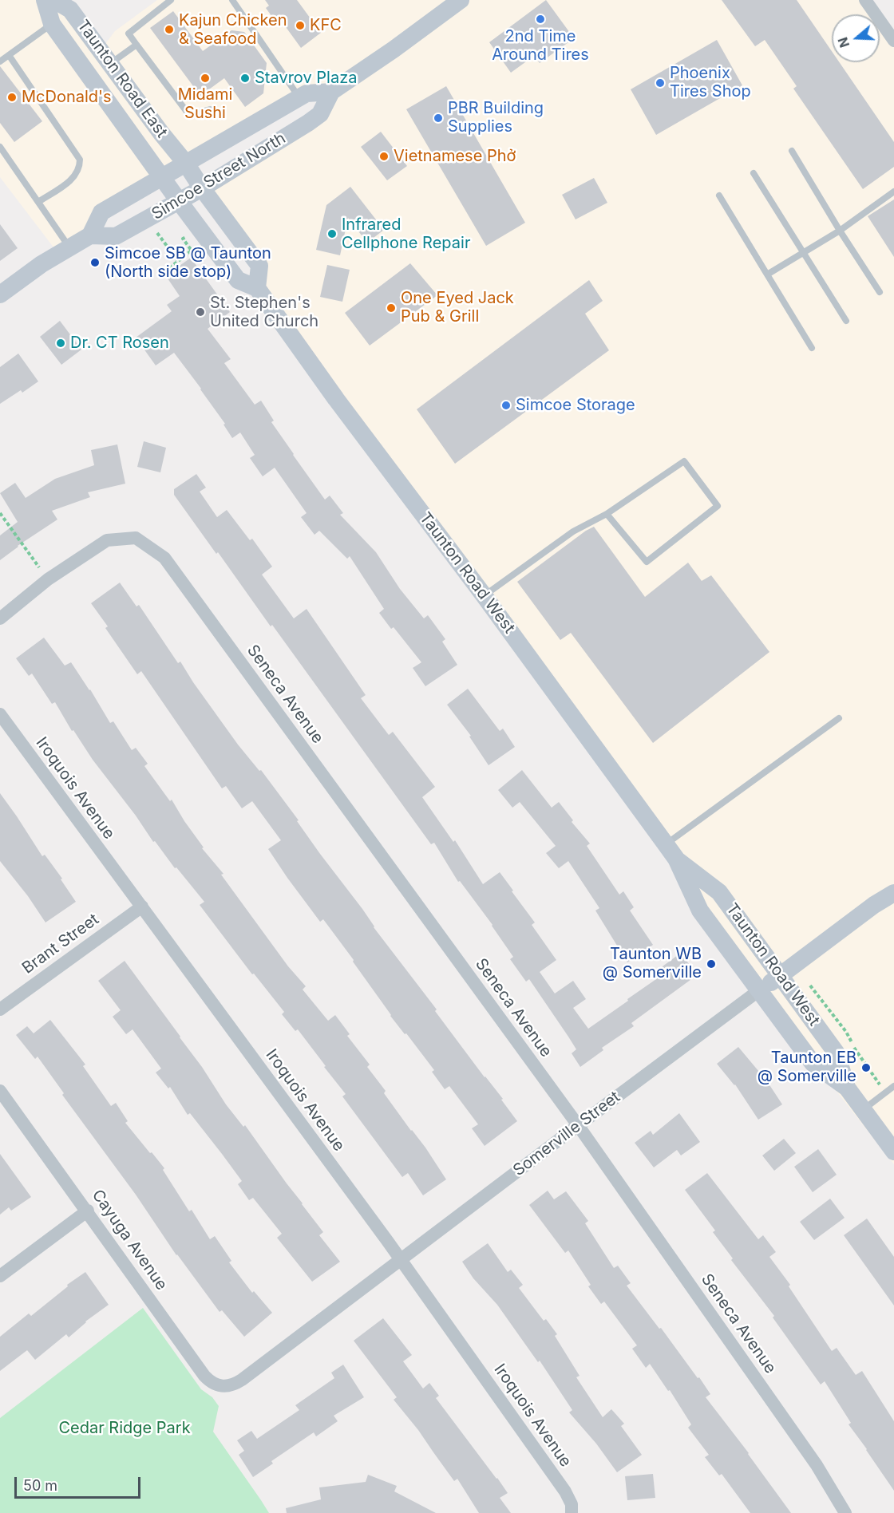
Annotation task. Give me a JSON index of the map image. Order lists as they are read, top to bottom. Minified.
{"streets":{"main road":["Taunton Road East","Simcoe Street North","Taunton Road West","Somerville Street"],"street":["Seneca Avenue","Iroquois Avenue","Brant Street","Cayuga Avenue"]},"crossings":[["Taunton Road East","Simcoe Street North"],["Taunton Road East","Taunton Road West"],["Simcoe Street North","Taunton Road West"],["Taunton Road West","Somerville Street"],["Seneca Avenue","Somerville Street"],["Iroquois Avenue","Brant Street"],["Iroquois Avenue","Somerville Street"],["Somerville Street","Cayuga Avenue"]],"parks":["Cedar Ridge Park"],"places":["2nd Time Around Tires","KFC","Kajun Chicken & Seafood","Midami Sushi","Stavrov Plaza","Phoenix Tires Shop","McDonald's","PBR Building Supplies","Vietnamese Phở","Infrared Cellphone Repair","Simcoe SB @ Taunton (North side stop)","One Eyed Jack Pub & Grill","St. Stephen's United Church","Dr. CT Rosen","Simcoe Storage","Taunton WB @ Somerville","Taunton EB @ Somerville"],"scale_bar":"50 m","north":"left"}
